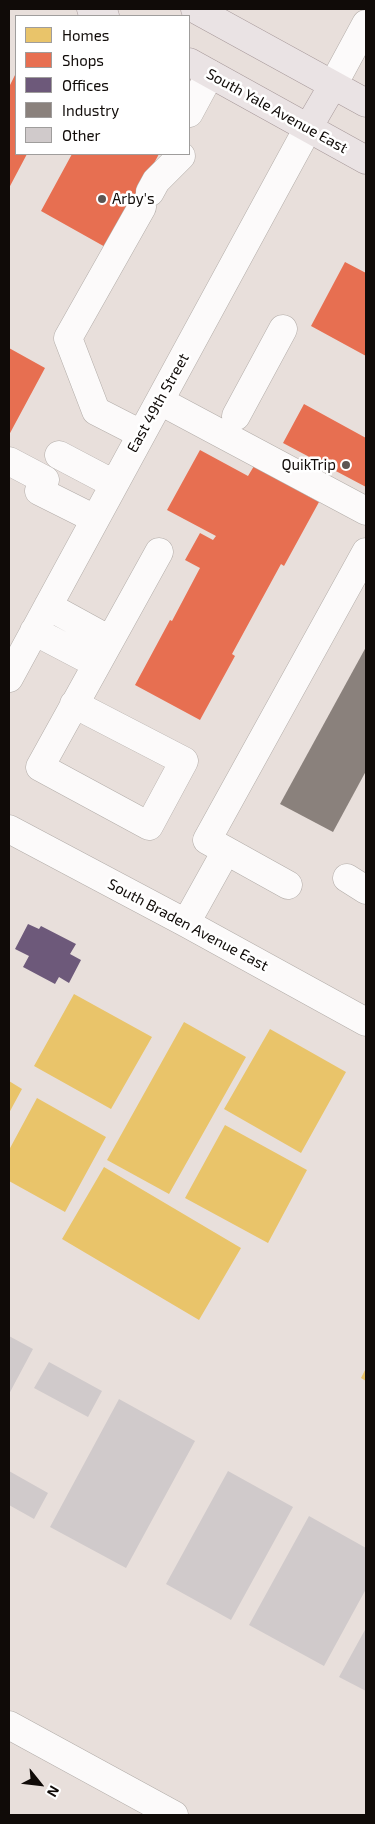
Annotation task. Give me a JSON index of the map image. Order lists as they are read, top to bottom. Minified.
{"streets":{"main road":["South Yale Avenue East"],"street":["East 49th Street","South Braden Avenue East"]},"crossings":[["South Yale Avenue East","East 49th Street"]],"places":["Arby's","QuikTrip"],"legend":["Homes","Shops","Offices","Industry","Other"],"north":"bottom right"}
